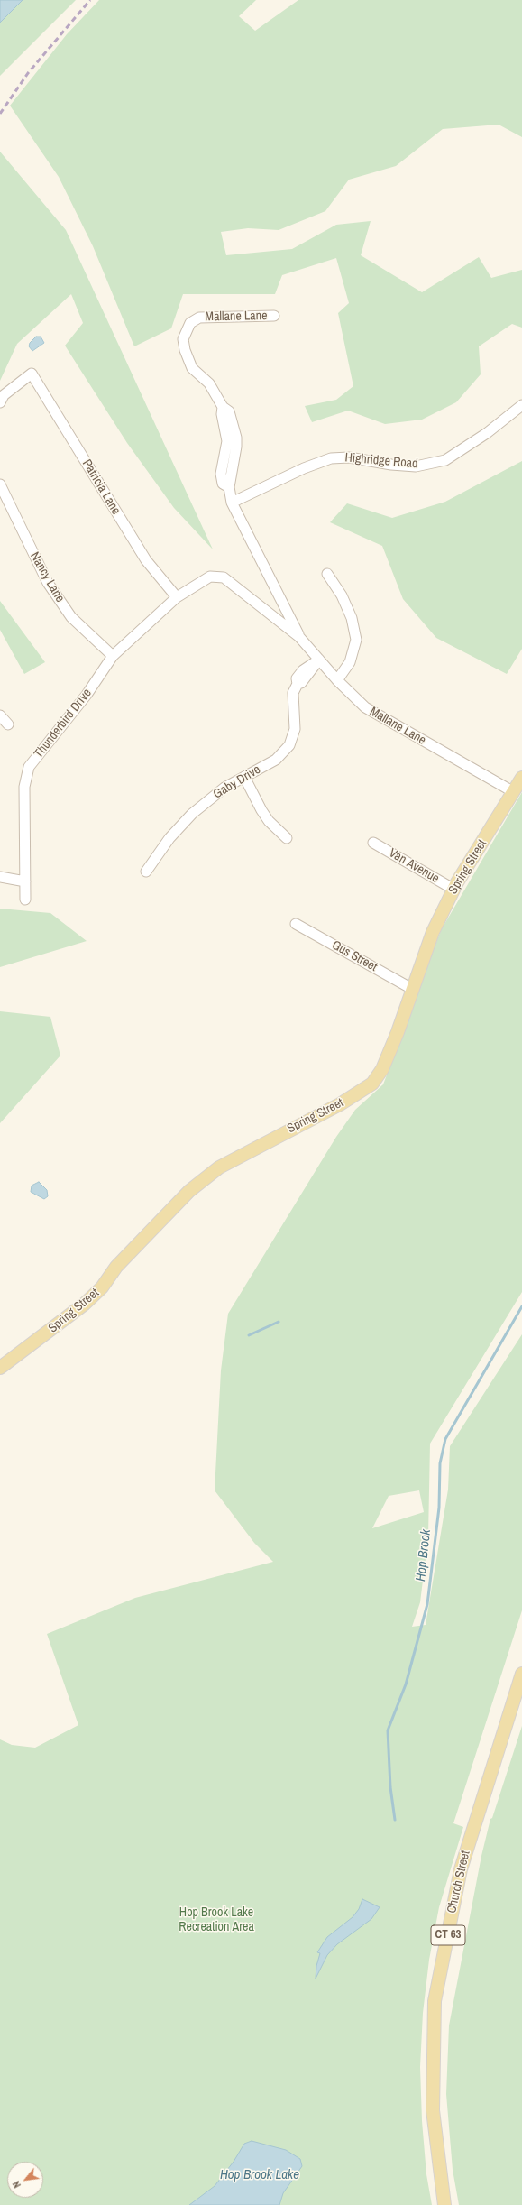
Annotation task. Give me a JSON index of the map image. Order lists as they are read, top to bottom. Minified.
{"streets":{"main road":["Spring Street","Church Street","CT 63"],"street":["Mallane Lane","Highridge Road","Patricia Lane","Nancy Lane","Thunderbird Drive","Gaby Drive","Van Avenue","Gus Street"]},"crossings":[["Mallane Lane","Highridge Road"],["Mallane Lane","Patricia Lane"],["Mallane Lane","Thunderbird Drive"],["Mallane Lane","Gaby Drive"],["Mallane Lane","Spring Street"],["Patricia Lane","Thunderbird Drive"],["Nancy Lane","Thunderbird Drive"],["Van Avenue","Spring Street"],["Spring Street","Gus Street"]],"water":["Hop Brook","Hop Brook Lake"],"parks":["Hop Brook Lake Recreation Area"],"north":"bottom left"}
